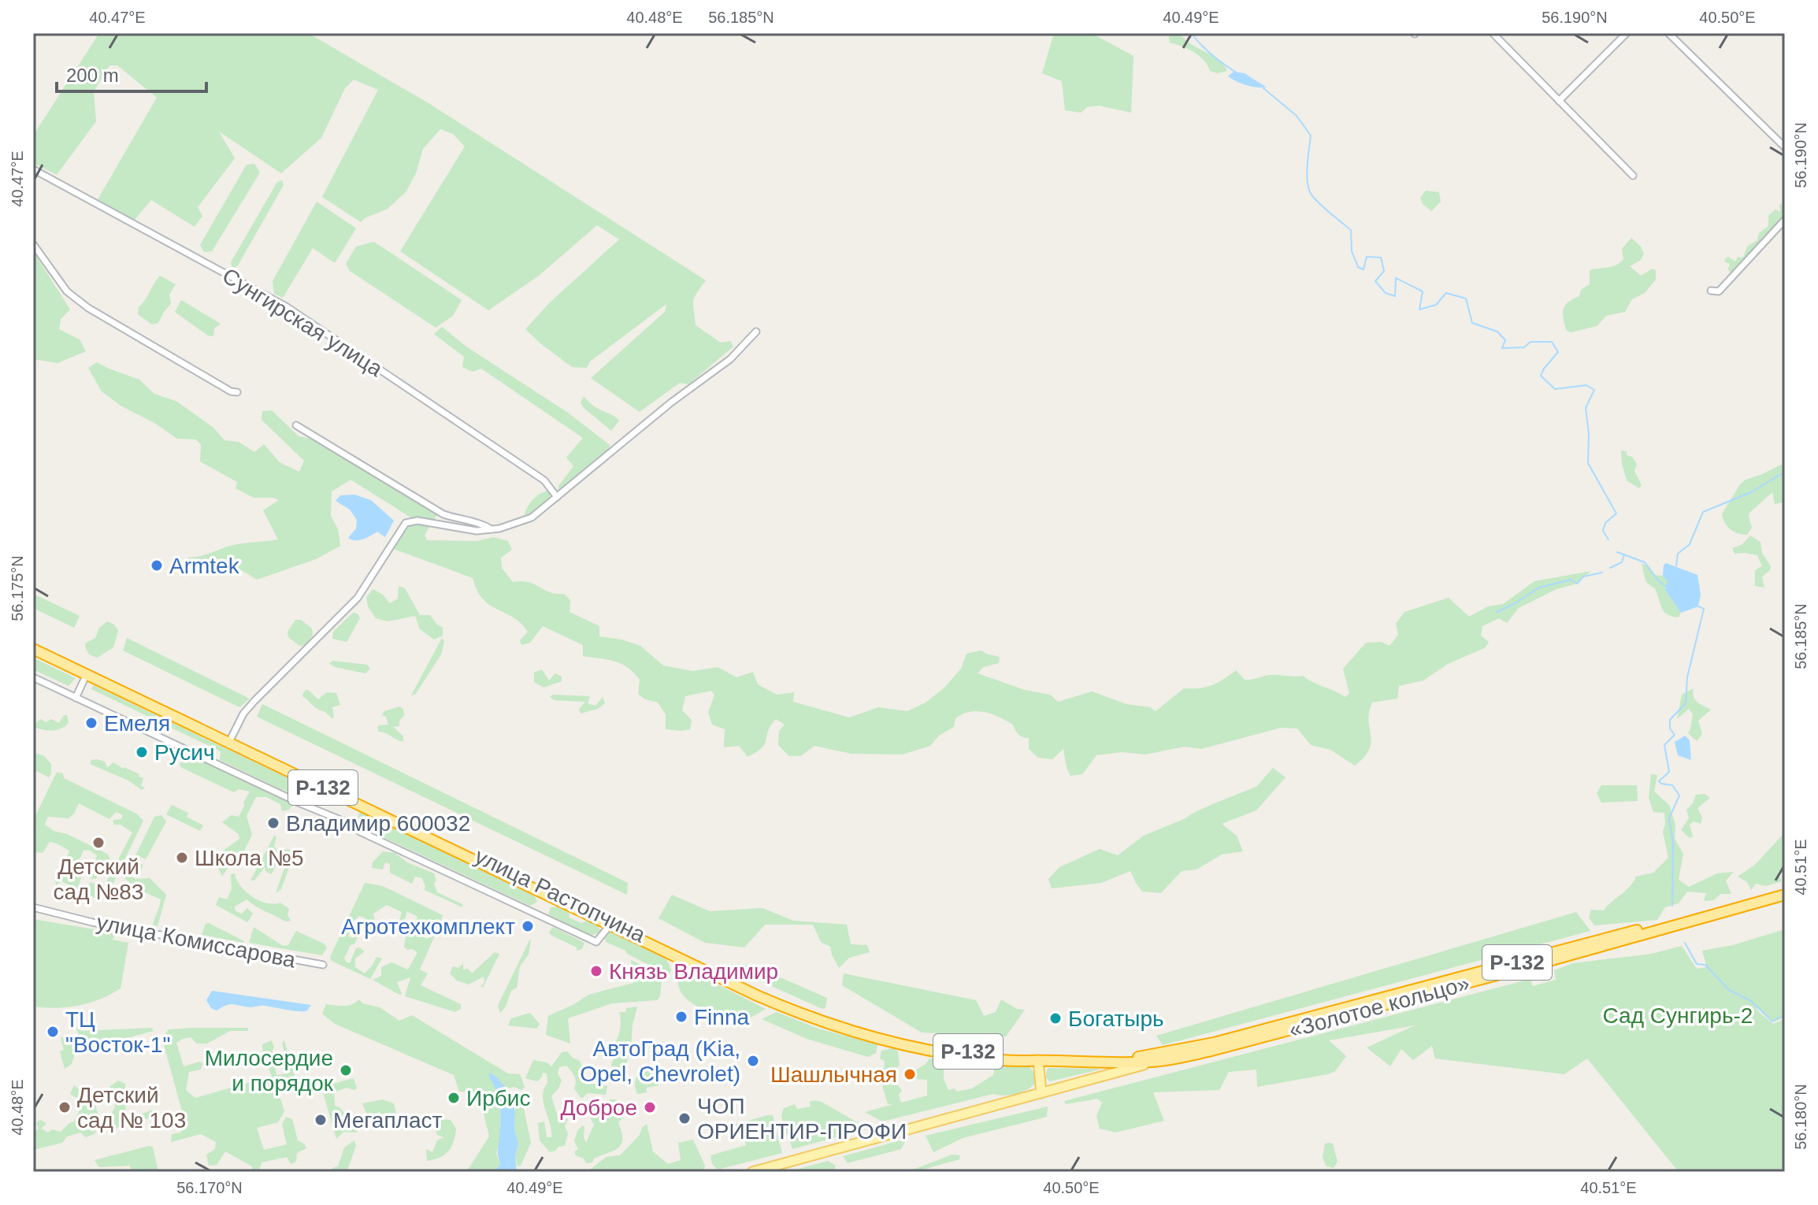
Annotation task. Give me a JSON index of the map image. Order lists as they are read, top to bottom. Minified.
{"streets":{"highway":["Р-132","улица Растопчина","«Золотое кольцо»"],"street":["Сунгирская улица","улица Комиссарова"]},"crossings":[["улица Растопчина","«Золотое кольцо»"]],"parks":["Сад Сунгирь-2"],"places":["Armtek","Емеля","Русич","Владимир 600032","Детский сад №83","Школа №5","Агротехкомплект","Князь Владимир","Finna","Богатырь","ТЦ \"Восток-1\"","АвтоГрад (Kia, Opel, Chevrolet)","Милосердие и порядок","Шашлычная","Ирбис","Детский сад № 103","Доброе","ЧОП ОРИЕНТИР-ПРОФИ","Мегапласт"],"scale_bar":"200 m","coordinates":["40.47°E","40.48°E","56.185°N","40.49°E","56.190°N","40.50°E","56.175°N","40.51°E","56.180°N","56.170°N"]}
